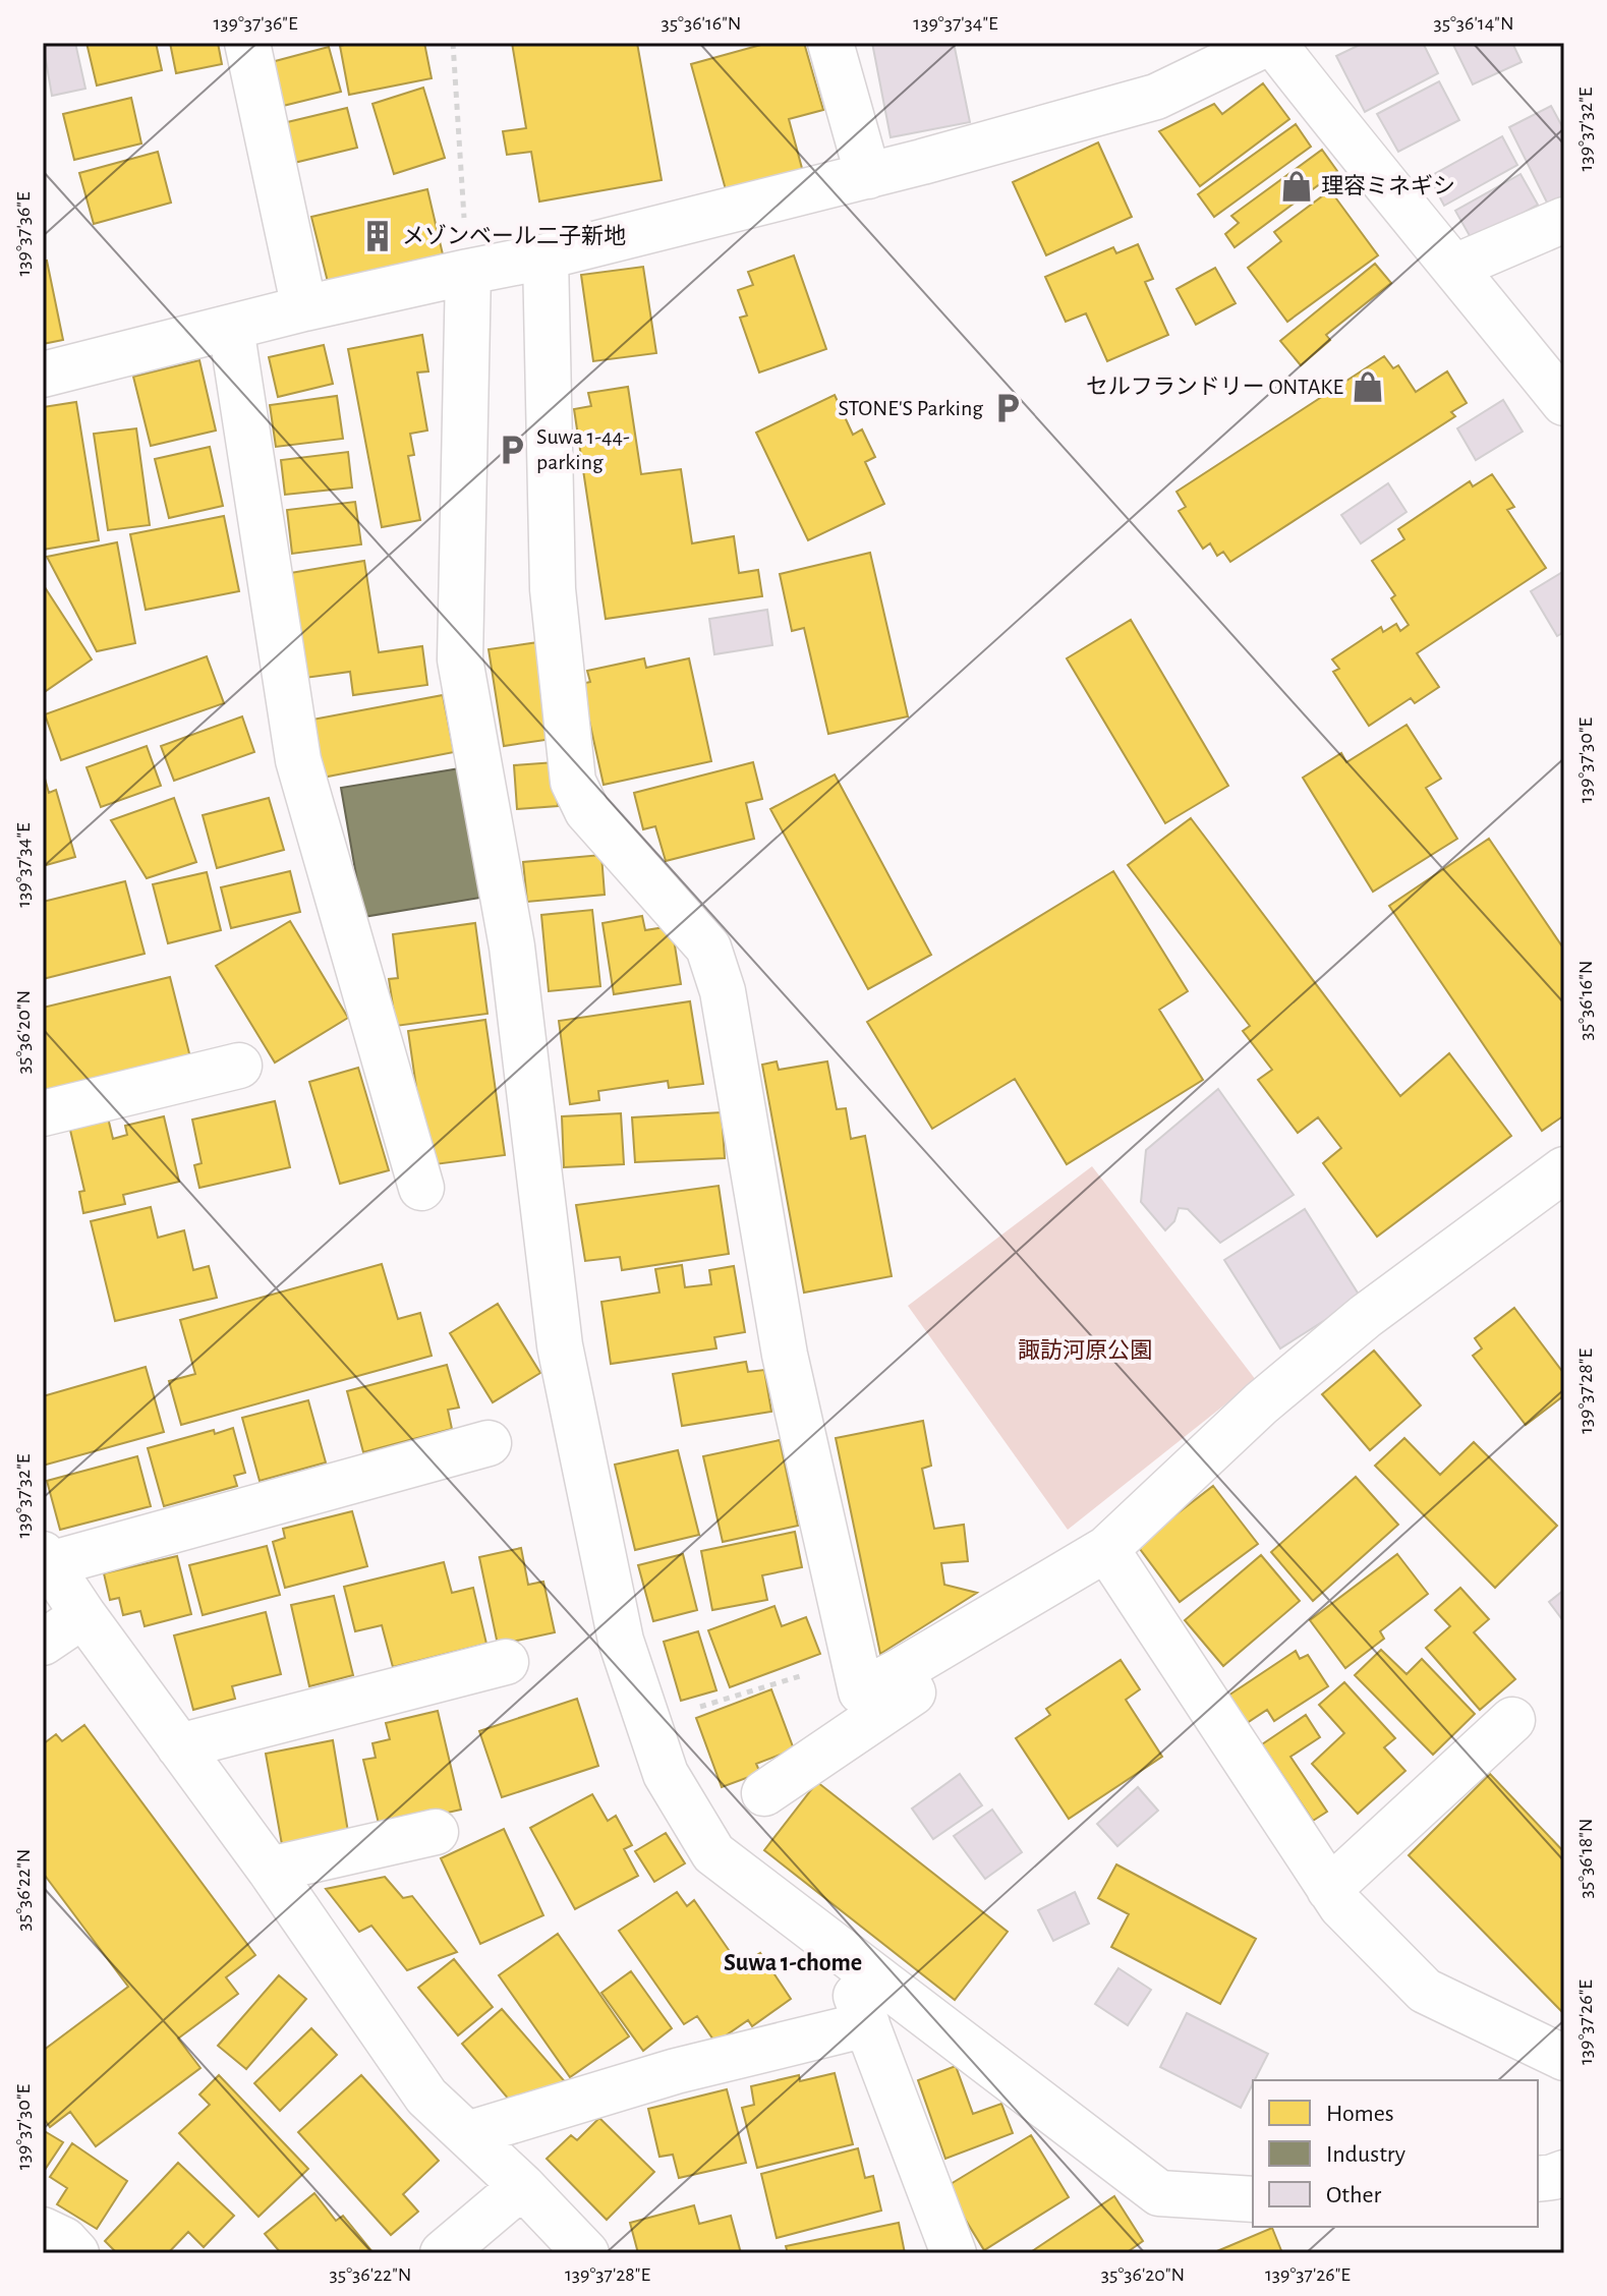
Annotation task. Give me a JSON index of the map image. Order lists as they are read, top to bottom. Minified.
{"districts":["Suwa 1-chome"],"parks":["諏訪河原公園"],"places":{"shop":["理容ミネギシ","セルフランドリー ONTAKE"],"building":["メゾンベール二子新地"],"parking":["STONE'S Parking","Suwa 1-44- parking"]},"legend":["Homes","Industry","Other"],"coordinates":["139°37'36\"E","35°36'16\"N","139°37'34\"E","35°36'14\"N","139°37'32\"E","139°37'30\"E","35°36'20\"N","139°37'28\"E","35°36'18\"N","35°36'22\"N","139°37'26\"E"]}
